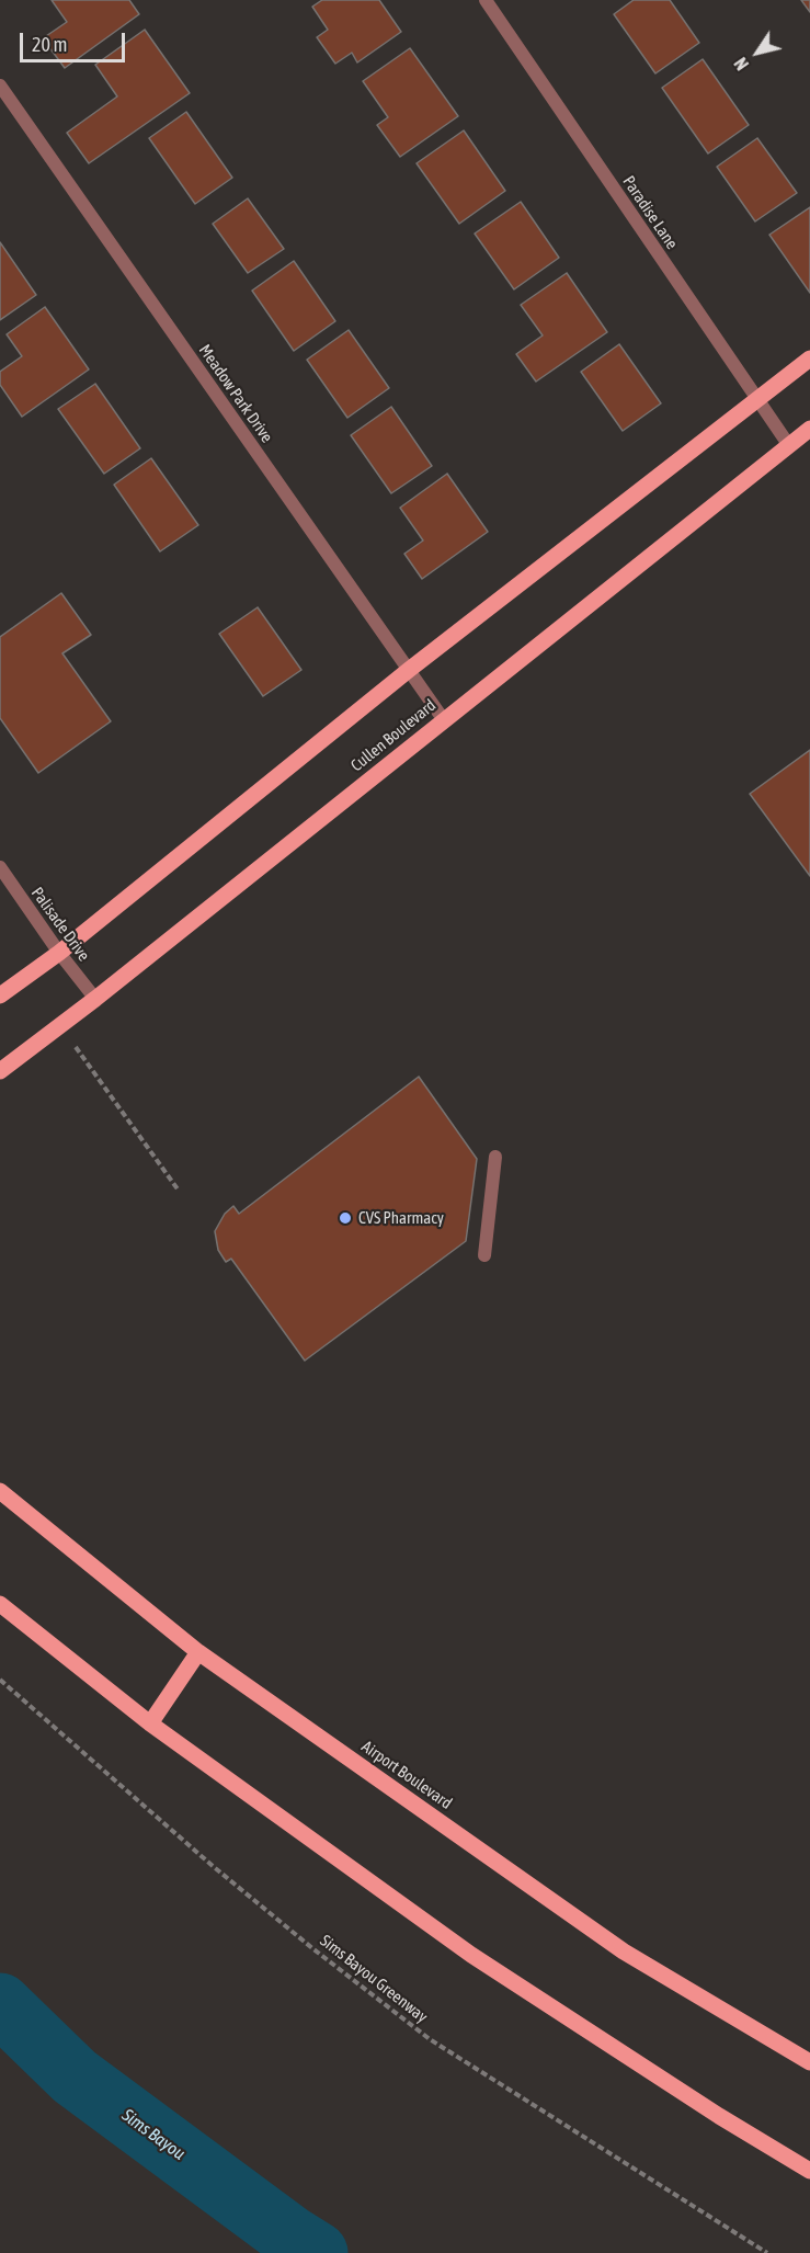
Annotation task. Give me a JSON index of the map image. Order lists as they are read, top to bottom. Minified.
{"streets":{"main road":["Cullen Boulevard","Airport Boulevard"],"street":["Paradise Lane","Meadow Park Drive","Palisade Drive"],"path":["Sims Bayou Greenway"]},"crossings":[["Paradise Lane","Cullen Boulevard"],["Meadow Park Drive","Cullen Boulevard"],["Cullen Boulevard","Palisade Drive"]],"water":["Sims Bayou"],"places":["CVS Pharmacy"],"scale_bar":"20 m","north":"bottom left"}
